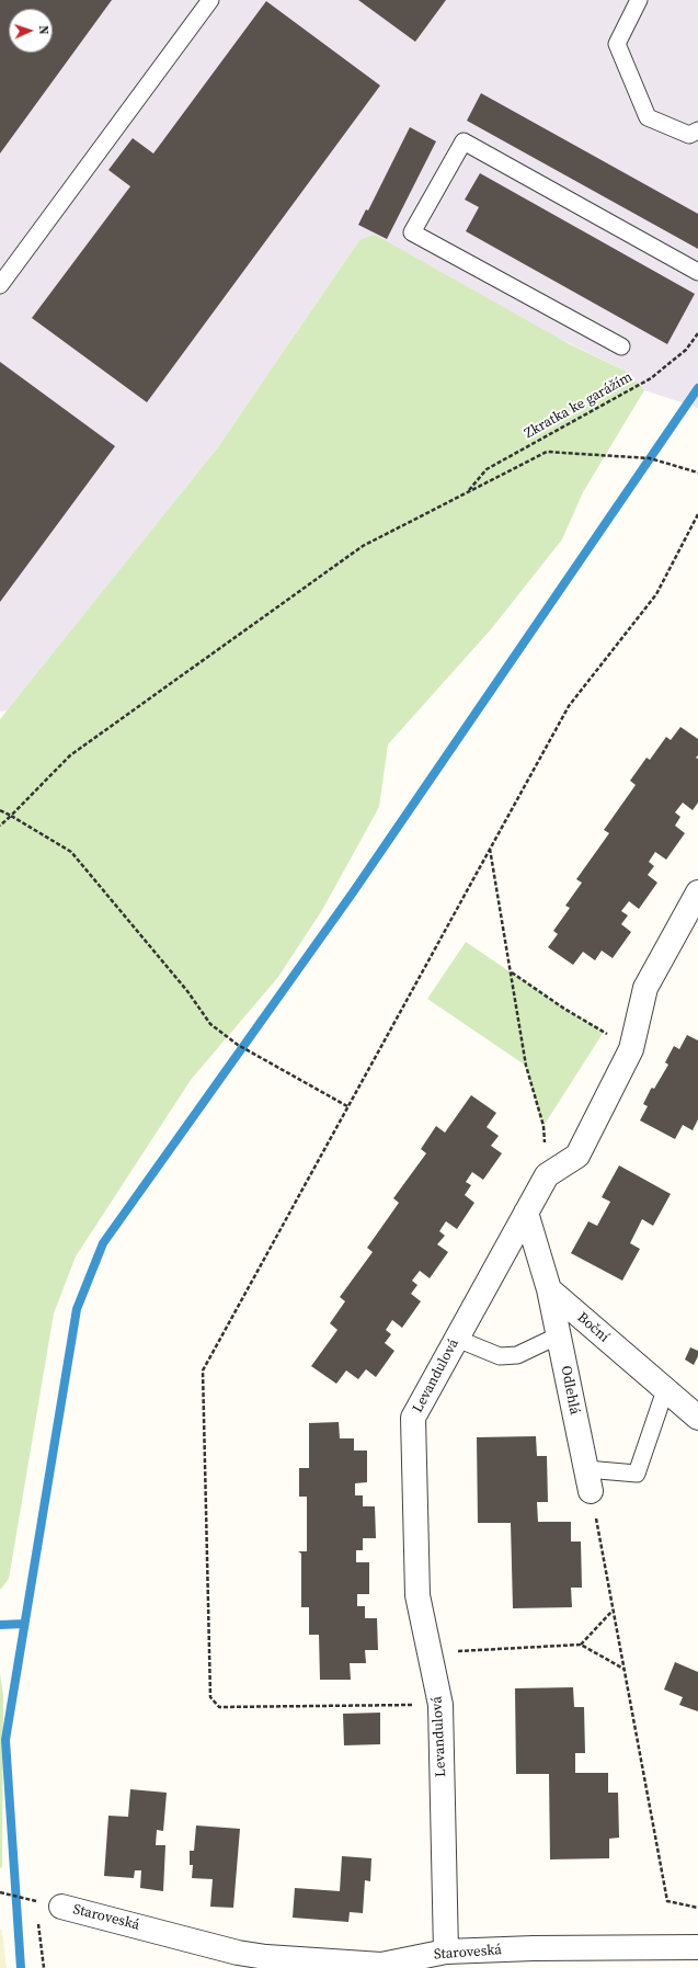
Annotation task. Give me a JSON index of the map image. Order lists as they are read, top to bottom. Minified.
{"streets":{"street":["Boční","Levandulová","Odlehlá","Staroveská"],"path":["Zkratka ke garážím"]},"crossings":[["Boční","Odlehlá"],["Levandulová","Staroveská"]],"north":"right"}
